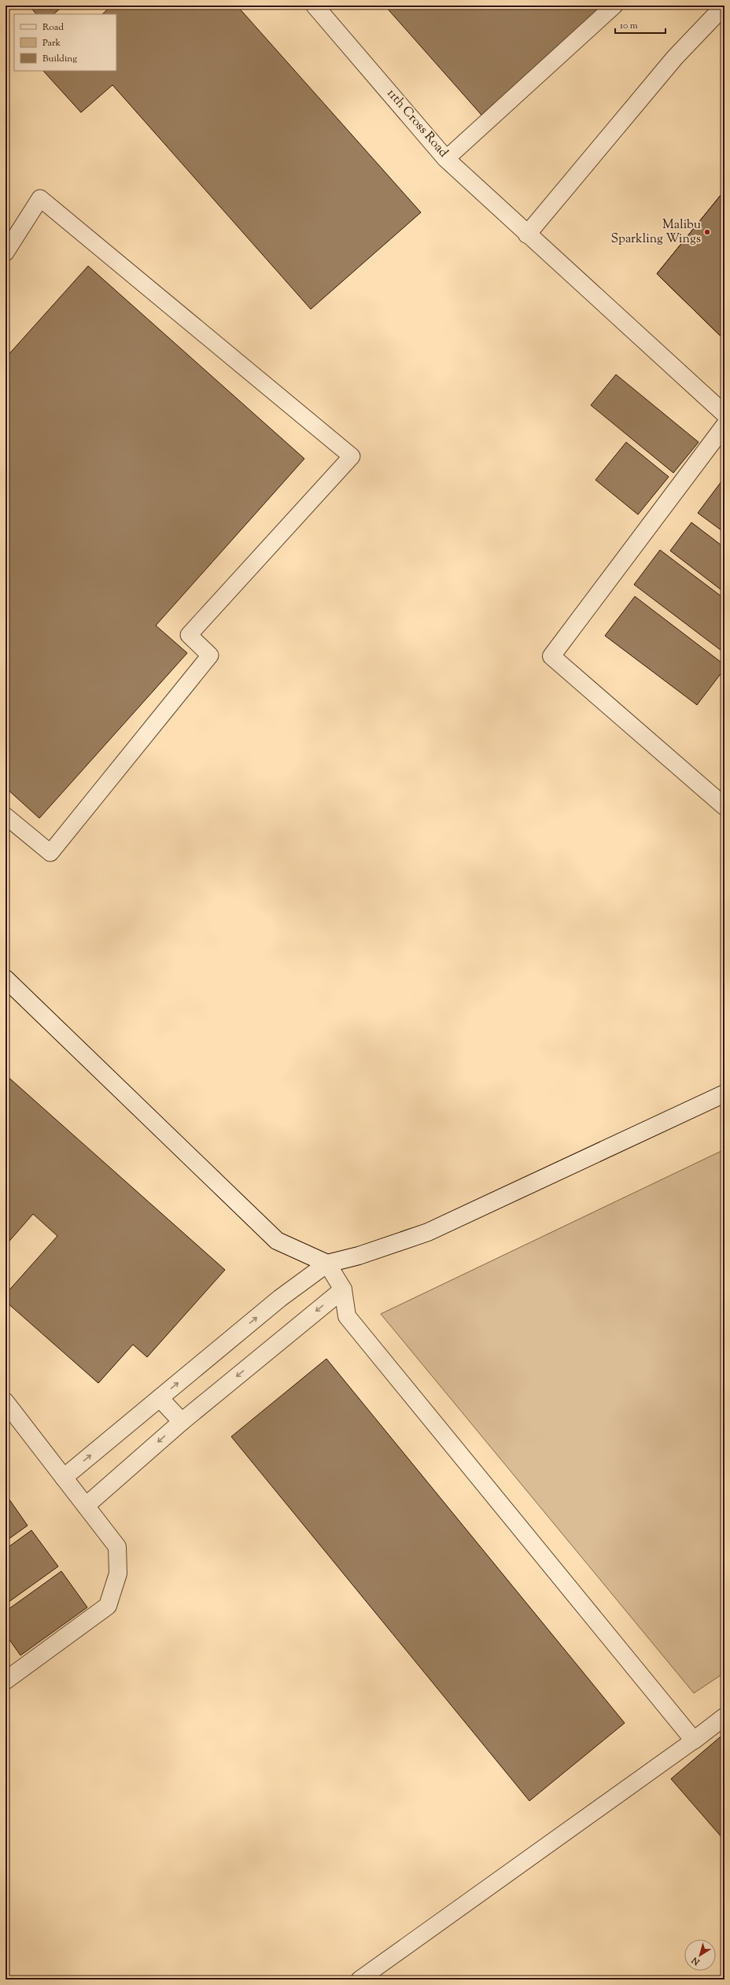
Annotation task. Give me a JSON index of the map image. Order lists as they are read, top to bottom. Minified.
{"streets":{"street":["11th Cross Road"]},"places":["Malibu Sparkling Wings"],"legend":["Road","Park","Building"],"scale_bar":"10 m","north":"bottom left"}
